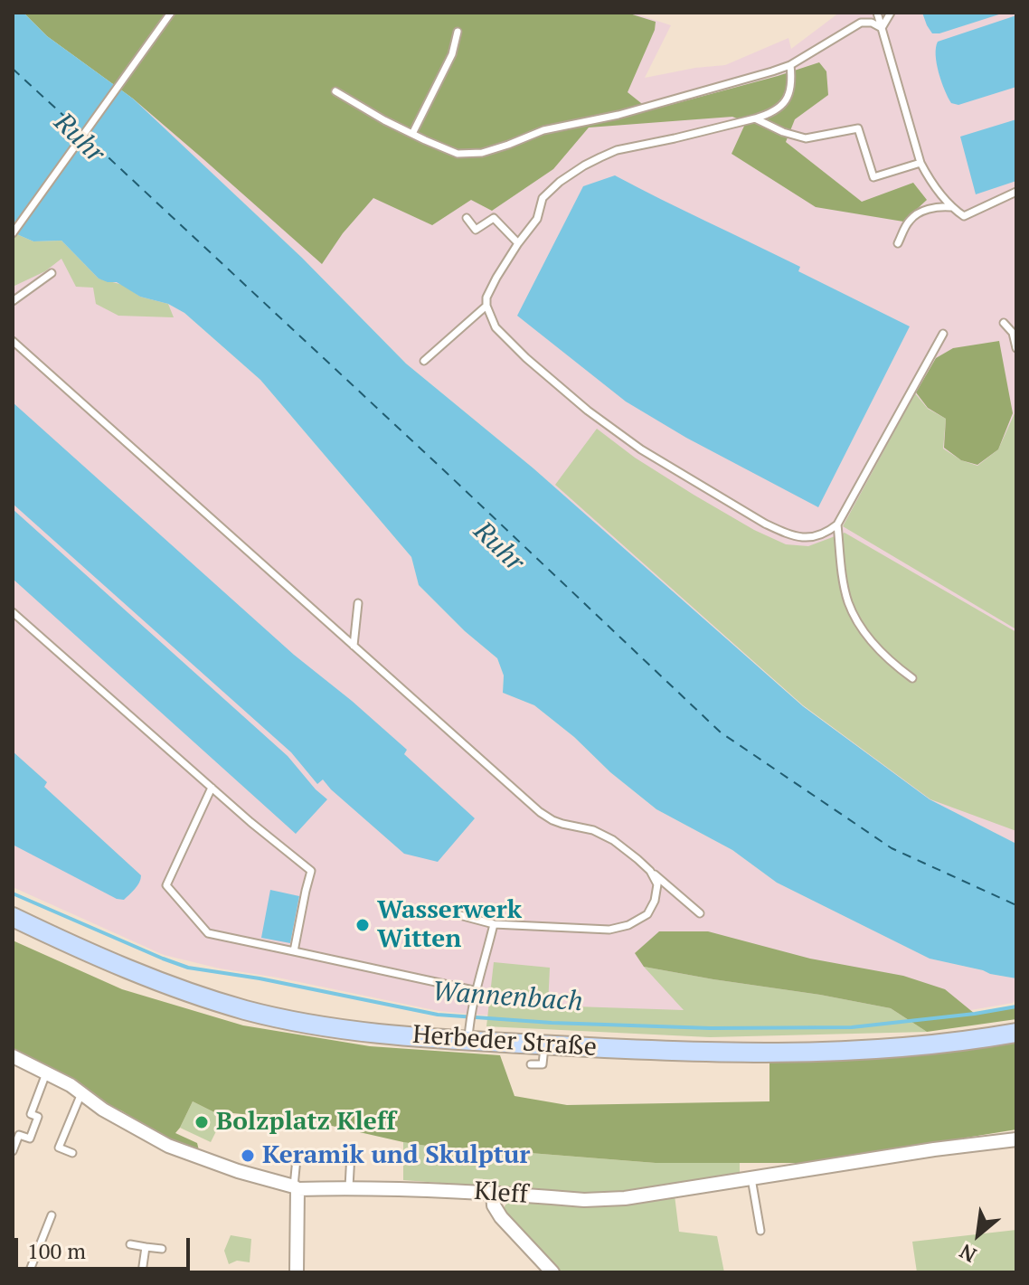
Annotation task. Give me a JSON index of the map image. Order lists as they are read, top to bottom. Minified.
{"streets":{"main road":["Herbeder Straße"],"street":["Kleff"]},"water":["Ruhr","Wannenbach"],"places":["Wasserwerk Witten","Bolzplatz Kleff","Keramik und Skulptur"],"scale_bar":"100 m","north":"bottom left"}
